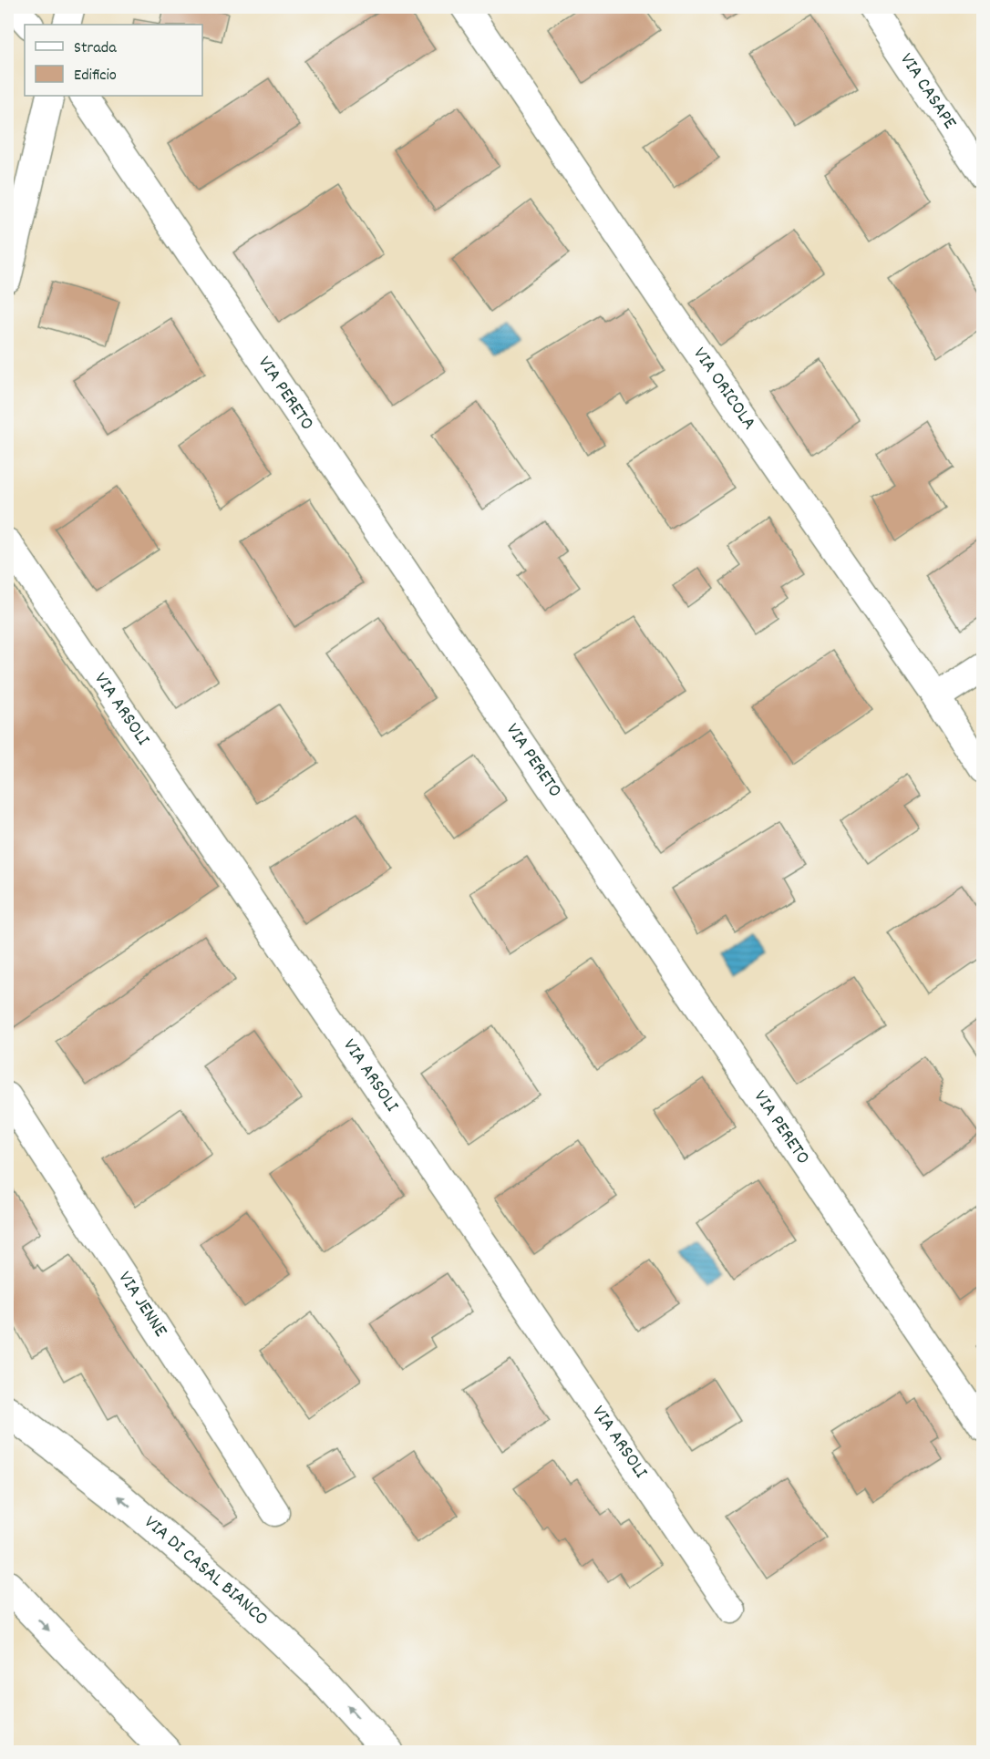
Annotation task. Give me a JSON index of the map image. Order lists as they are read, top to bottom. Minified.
{"streets":{"main road":["VIA DI CASAL BIANCO"],"street":["VIA CASAPE","VIA ORICOLA","VIA PERETO","VIA ARSOLI","VIA JENNE"]},"legend":["Strada","Edificio"]}
